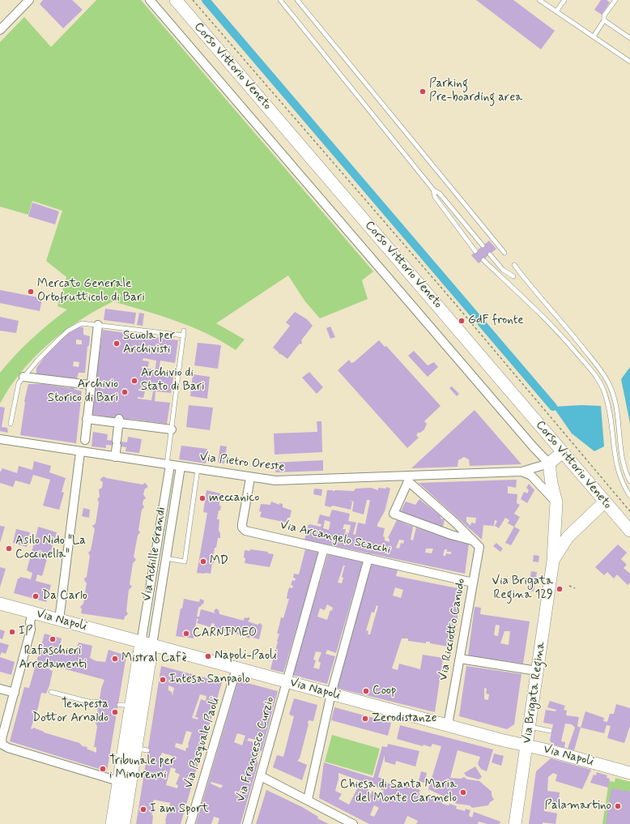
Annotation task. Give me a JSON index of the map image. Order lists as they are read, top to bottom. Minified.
{"streets":{"main road":["Corso Vittorio Veneto","Via Napoli","Via Brigata Regina"],"street":["Via Pietro Oreste","Via Arcangelo Scacchi","Via Achille Grandi","Via Ricciotto Canudo","Via Pasquale Paoli","Via Francesco Curzio"]},"crossings":[["Corso Vittorio Veneto","Via Pietro Oreste"],["Corso Vittorio Veneto","Via Brigata Regina"],["Via Pietro Oreste","Via Arcangelo Scacchi"],["Via Pietro Oreste","Via Achille Grandi"],["Via Pietro Oreste","Via Brigata Regina"],["Via Arcangelo Scacchi","Via Ricciotto Canudo"],["Via Arcangelo Scacchi","Via Francesco Curzio"],["Via Achille Grandi","Via Napoli"],["Via Napoli","Via Ricciotto Canudo"],["Via Napoli","Via Brigata Regina"],["Via Napoli","Via Pasquale Paoli"],["Via Napoli","Via Francesco Curzio"]],"places":["Parking Pre-boarding area","Mercato Generale Ortofrutticolo di Bari","GdF fronte","Scuola per Archivisti","Archivio di Stato di Bari","Archivio Storico di Bari","meccanico","Asilo Nido \"La Coccinella\"","MD","Via Brigata Regina 129","Da Carlo","IP","CARNIMEO","Rafaschieri Arredamenti","Napoli-Paoli","Mistral Cafè","Intesa Sanpaolo","Coop","Tempesta Dottor Arnaldo","Zerodistanze","Tribunale per i Minorenni","Chiesa di Santa Maria del Monte Carmelo","Palamartino","I am Sport"]}
